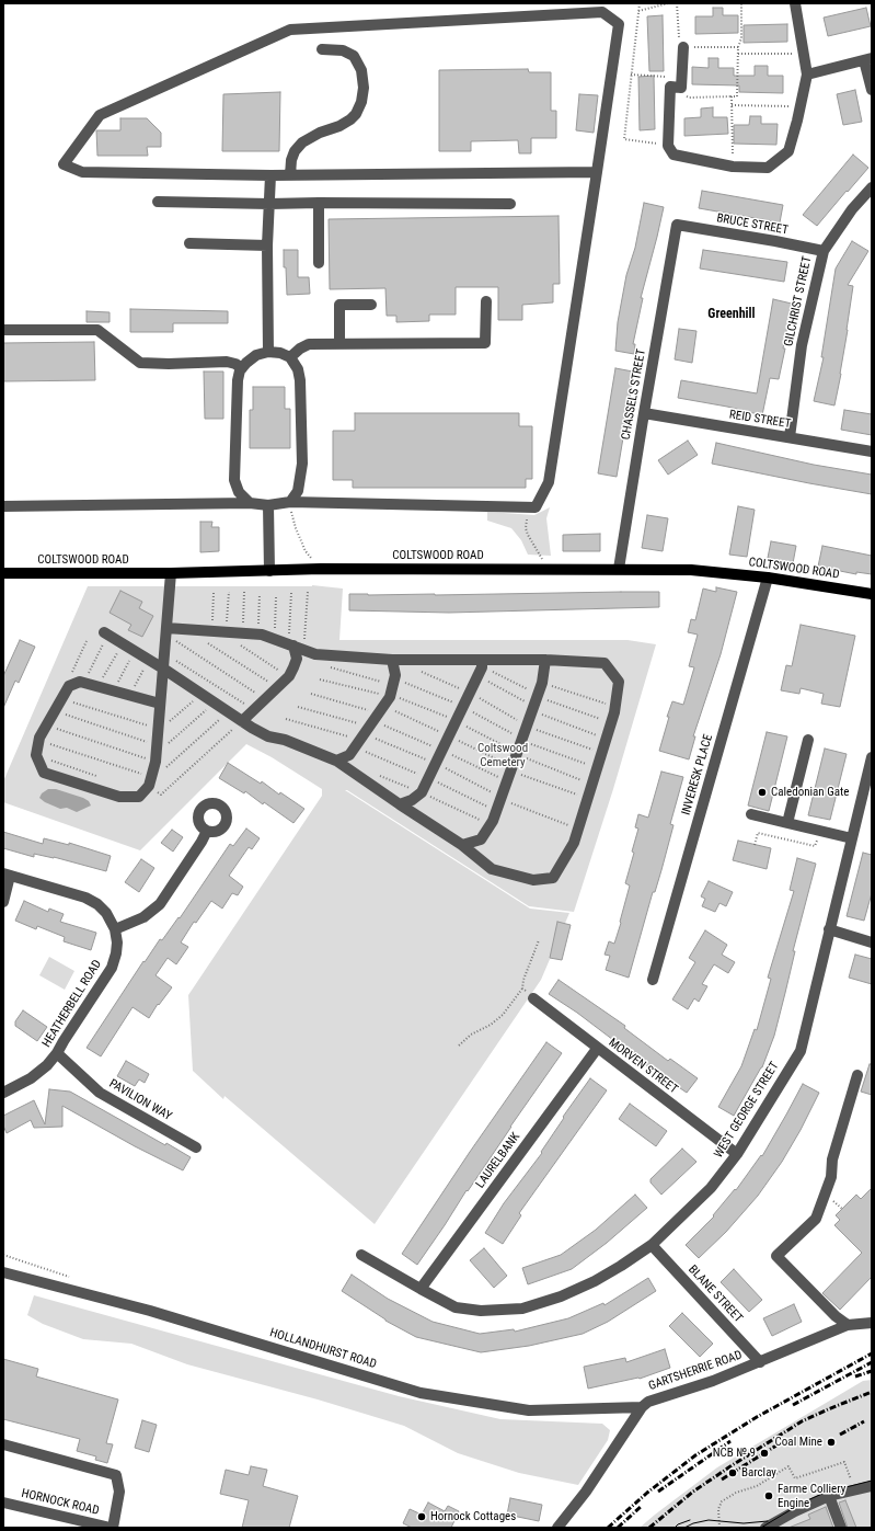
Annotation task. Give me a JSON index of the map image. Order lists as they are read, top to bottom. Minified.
{"streets":{"main road":["COLTSWOOD ROAD"],"street":["BRUCE STREET","GILCHRIST STREET","CHASSELS STREET","REID STREET","INVERESK PLACE","HEATHERBELL ROAD","MORVEN STREET","PAVILION WAY","WEST GEORGE STREET","LAURELBANK","BLANE STREET","HOLLANDHURST ROAD","GARTSHERRIE ROAD","HORNOCK ROAD"]},"crossings":[["BRUCE STREET","GILCHRIST STREET"],["BRUCE STREET","CHASSELS STREET"],["GILCHRIST STREET","REID STREET"],["CHASSELS STREET","REID STREET"],["CHASSELS STREET","COLTSWOOD ROAD"],["COLTSWOOD ROAD","INVERESK PLACE"],["HEATHERBELL ROAD","PAVILION WAY"],["MORVEN STREET","WEST GEORGE STREET"],["MORVEN STREET","LAURELBANK"],["WEST GEORGE STREET","LAURELBANK"],["WEST GEORGE STREET","BLANE STREET"],["BLANE STREET","GARTSHERRIE ROAD"],["HOLLANDHURST ROAD","GARTSHERRIE ROAD"]],"districts":["Greenhill"],"parks":["Coltswood Cemetery"],"places":["Caledonian Gate","Coal Mine","NCB № 9","Barclay","Farme Colliery Engine","Hornock Cottages"]}
